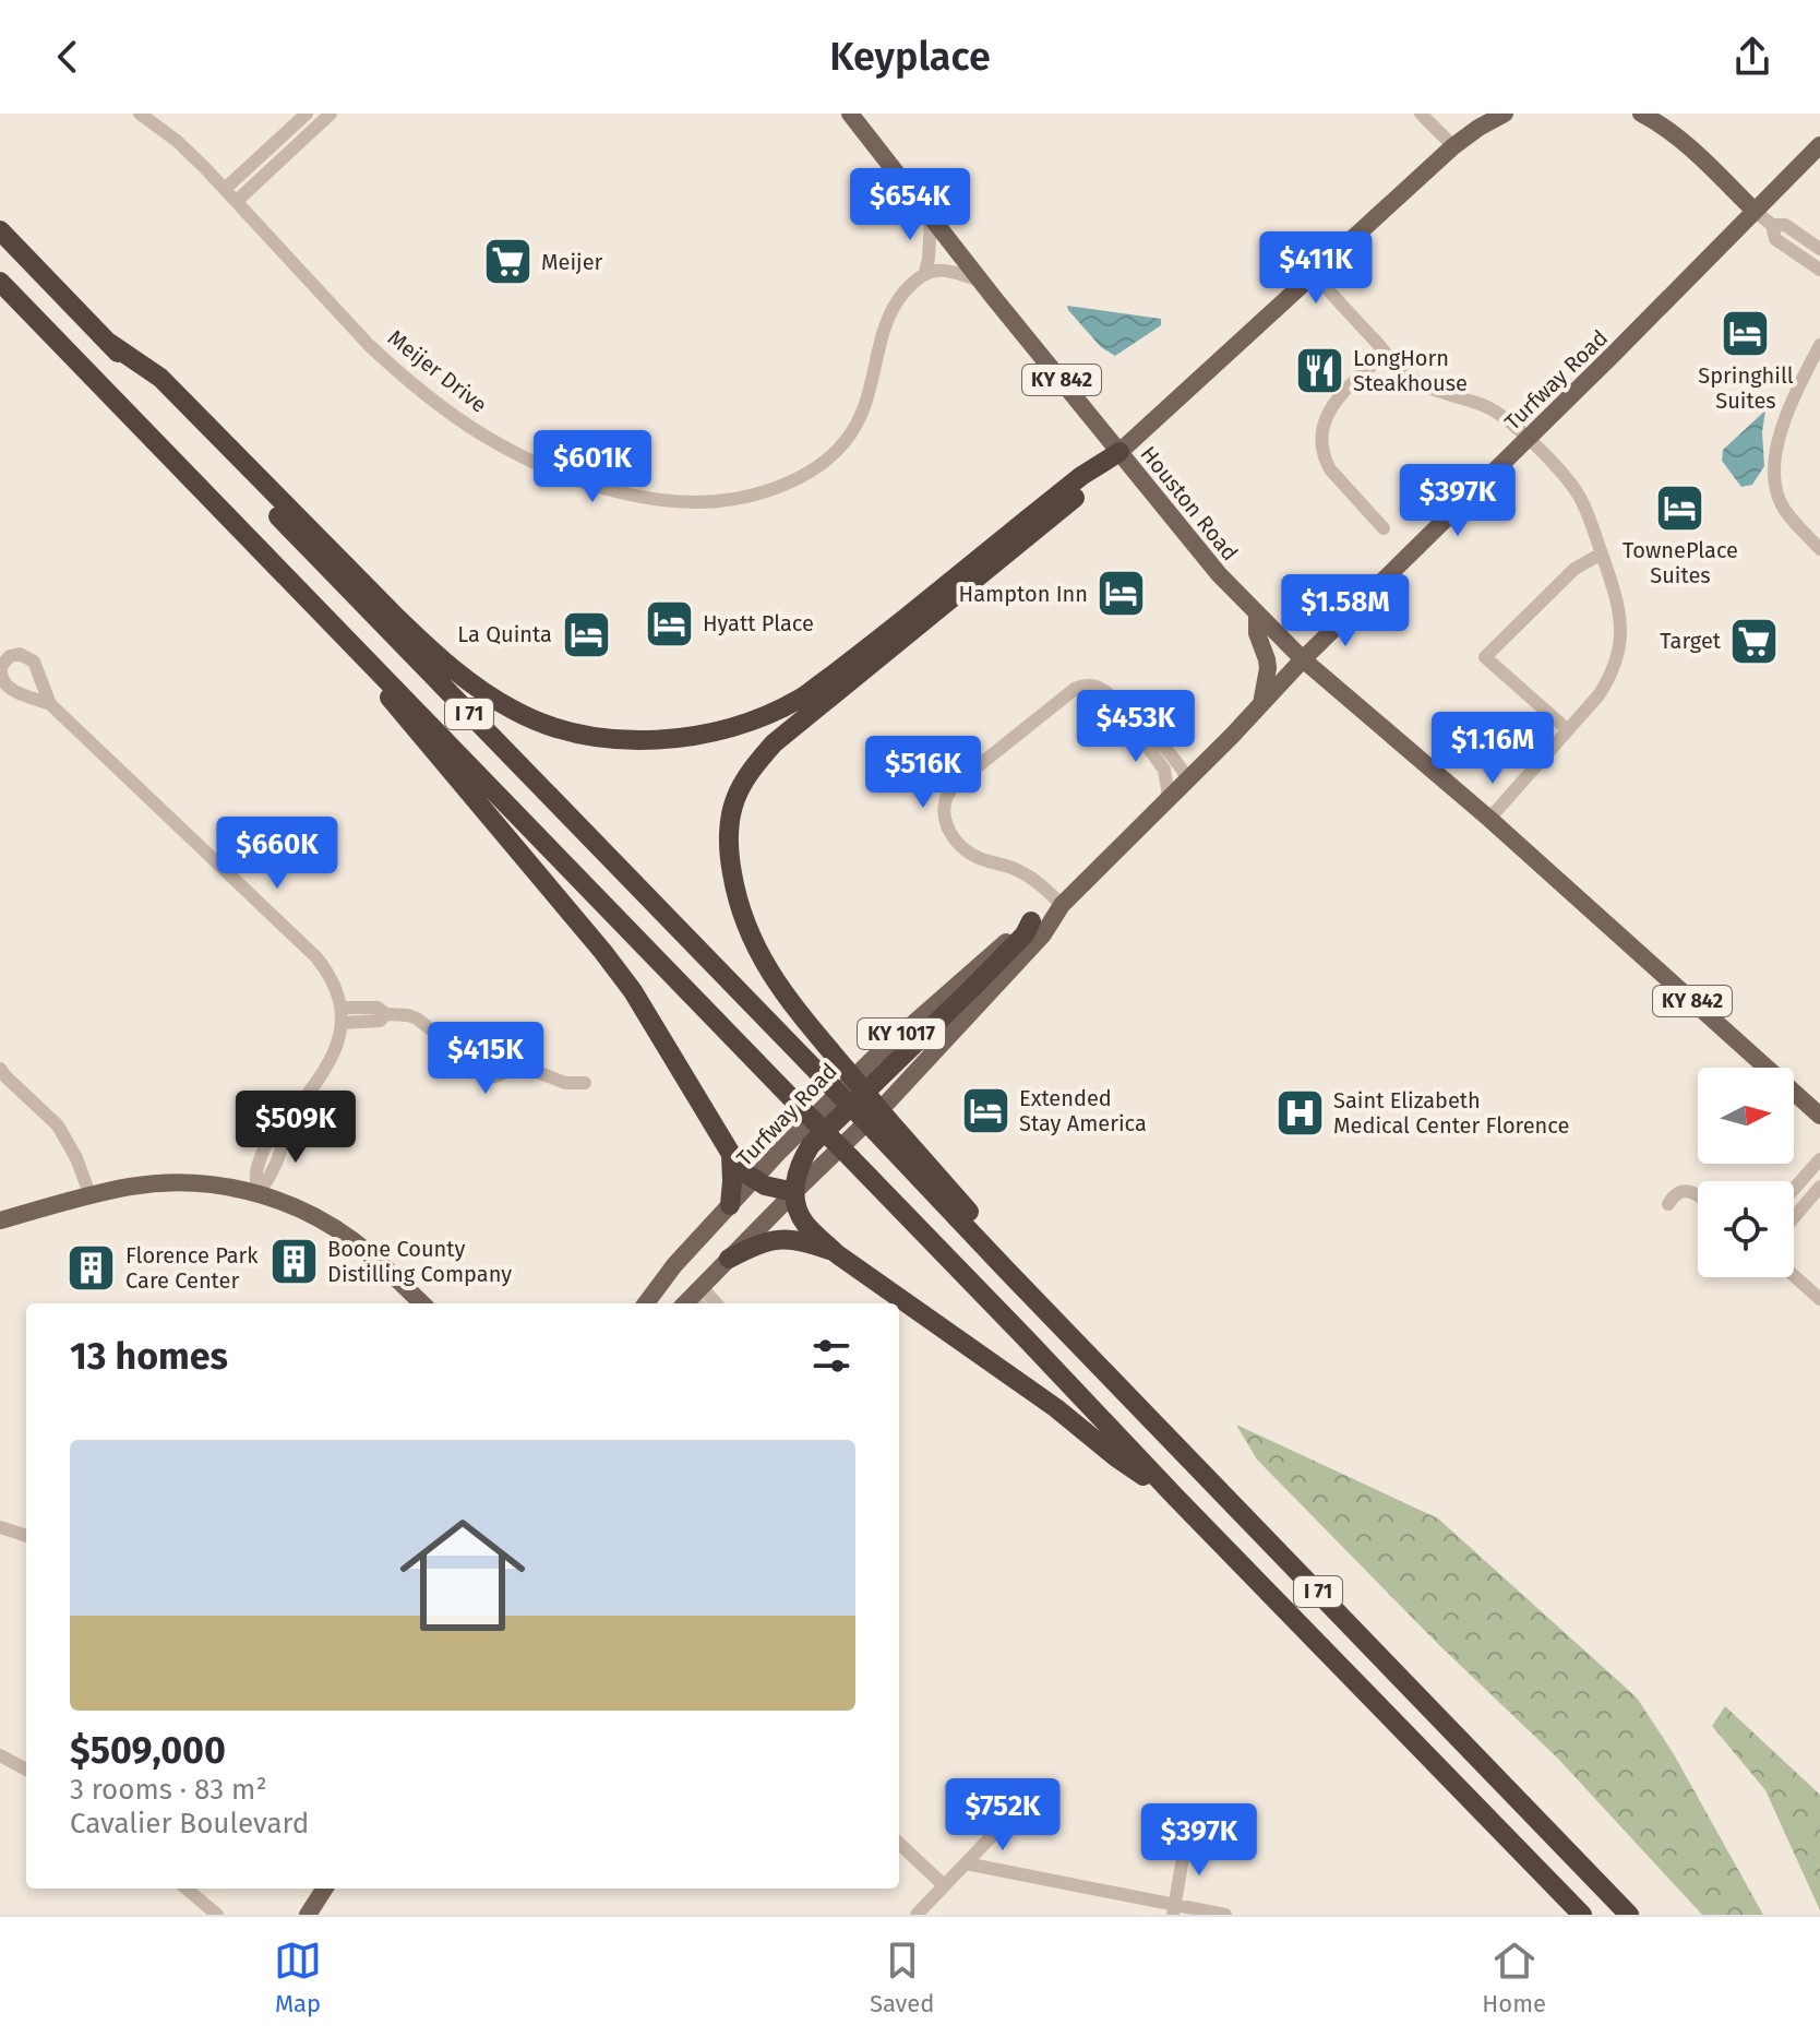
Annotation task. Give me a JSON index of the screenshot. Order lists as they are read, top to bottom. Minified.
{"streets":{"highway":["I 71"],"main road":["KY 842","Turfway Road","Houston Road","KY 1017"],"street":["Meijer Drive"]},"crossings":[["Turfway Road","Houston Road"]],"places":{"supermarket":["Meijer","Target"],"hotel":["Springhill Suites","TownePlace Suites","Hampton Inn","Hyatt Place","La Quinta","Extended Stay America"],"restaurant":["LongHorn Steakhouse"],"hospital":["Saint Elizabeth Medical Center Florence"],"building":["Boone County Distilling Company","Florence Park Care Center"]},"north":"right","page":{"header":"Keyplace","price":["$654K","$411K","$601K","$397K","$1.58M","$453K","$1.16M","$516K","$660K","$415K","$509K","$752K","$397K"],"heading":"13 homes","list":[{"name":"$509,000","note":"3 rooms · 83 m² · Cavalier Boulevard"}],"tabs":["Map","Saved","Home"]}}
